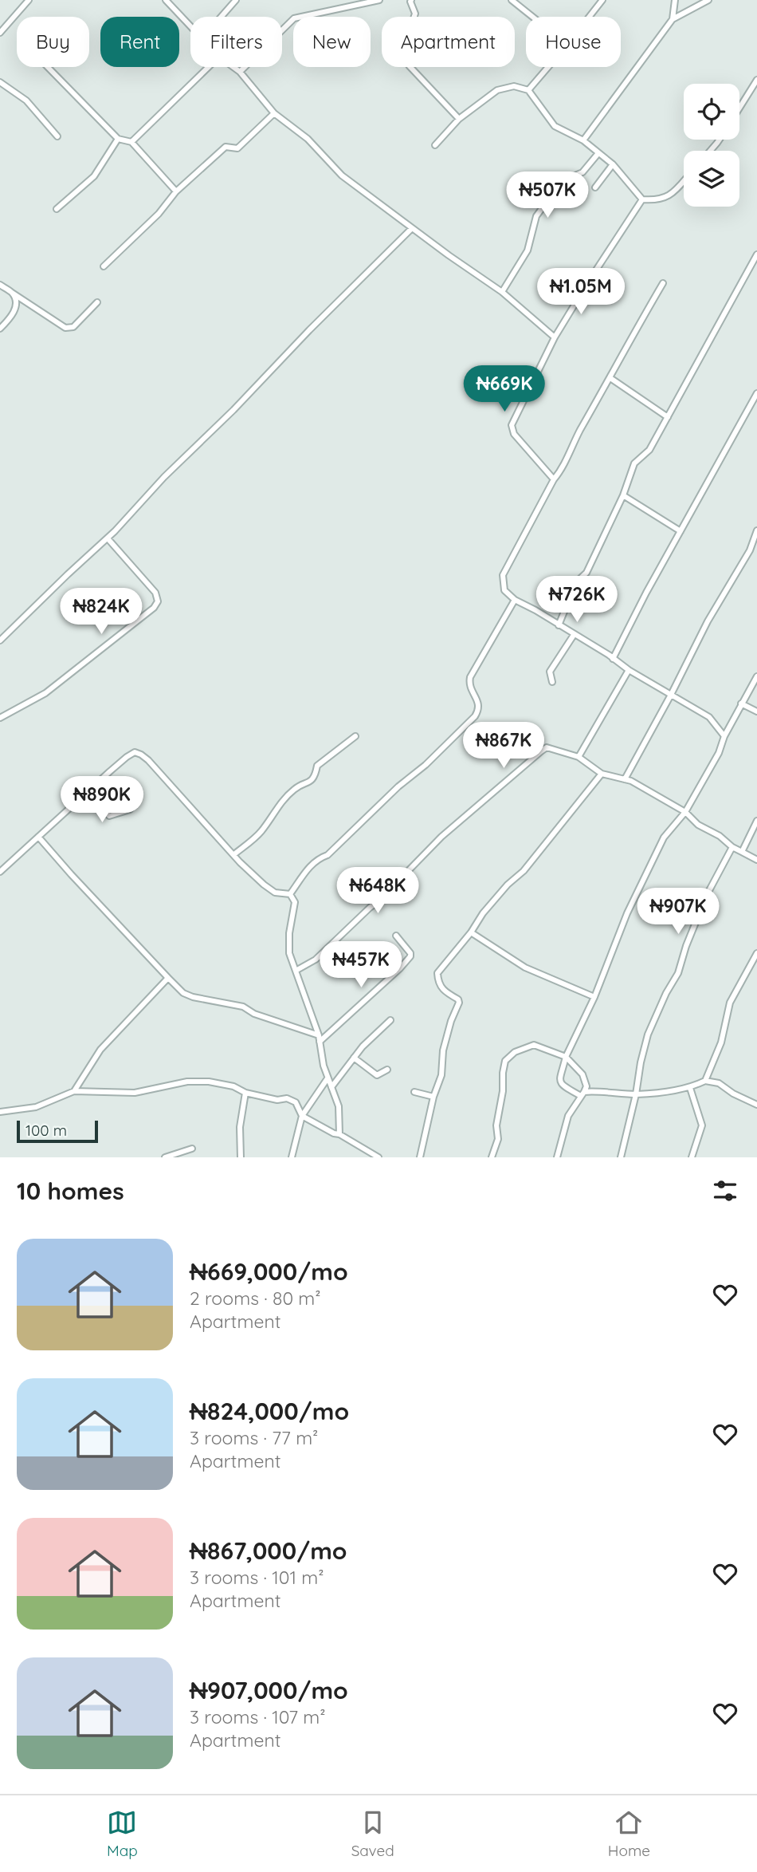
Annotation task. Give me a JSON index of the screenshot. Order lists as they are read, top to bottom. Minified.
{"scale_bar":"100 m","page":{"chip":["Buy","Rent","Filters","New","Apartment","House"],"price":["₦507K","₦1.05M","₦669K","₦726K","₦824K","₦867K","₦890K","₦648K","₦907K","₦457K"],"scale":"100 m","heading":"10 homes","list":[{"name":"₦669,000/mo","note":"2 rooms · 80 m² · Apartment"},{"name":"₦824,000/mo","note":"3 rooms · 77 m² · Apartment"},{"name":"₦867,000/mo","note":"3 rooms · 101 m² · Apartment"},{"name":"₦907,000/mo","note":"3 rooms · 107 m² · Apartment"}],"tabs":["Map","Saved","Home"]}}
